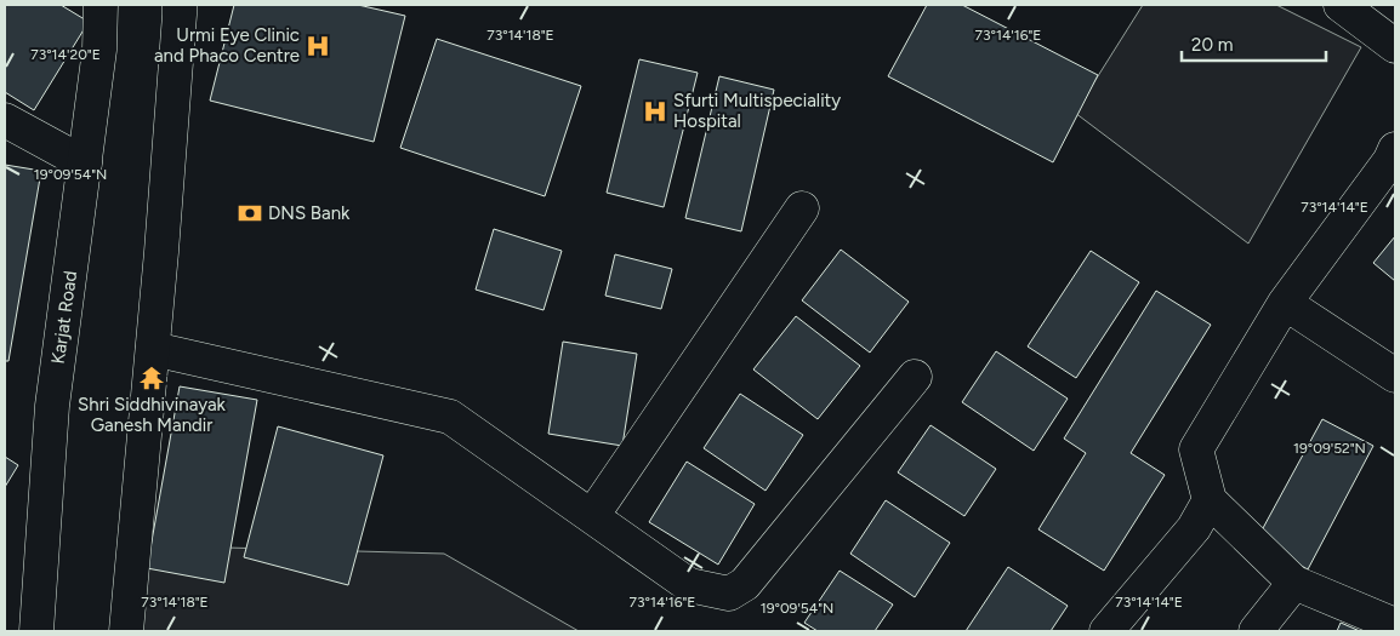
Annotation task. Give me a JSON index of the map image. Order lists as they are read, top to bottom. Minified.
{"streets":{"street":["Karjat Road"]},"places":{"hospital":["Urmi Eye Clinic and Phaco Centre","Sfurti Multispeciality Hospital"],"bank":["DNS Bank"],"temple":["Shri Siddhivinayak Ganesh Mandir"]},"scale_bar":"20 m","coordinates":["73°14'18\"E","73°14'16\"E","73°14'20\"E","19°09'54\"N","73°14'14\"E","19°09'52\"N"]}
